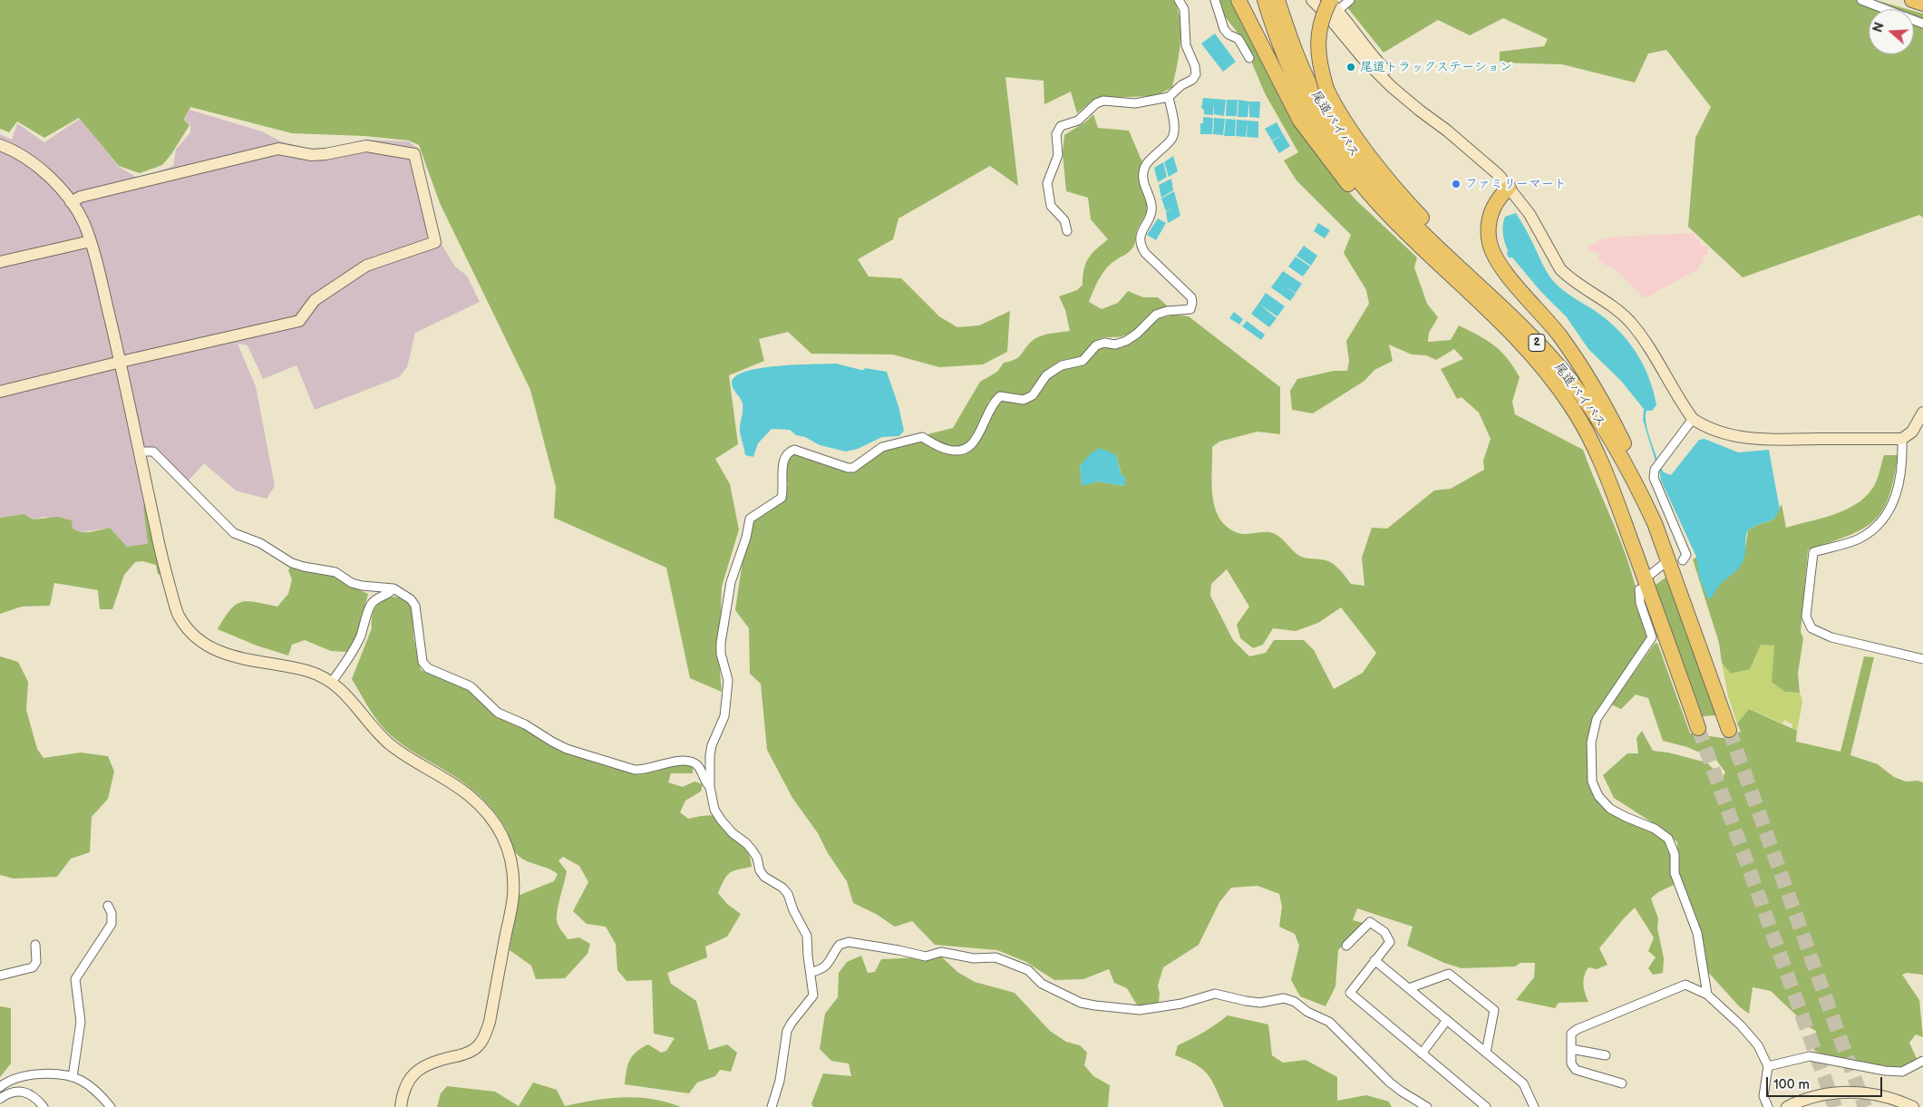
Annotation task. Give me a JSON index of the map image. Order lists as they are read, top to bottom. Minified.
{"streets":{"highway":["尾道バイパス","2"]},"places":["尾道トラックステーション","ファミリーマート"],"scale_bar":"100 m","north":"left"}
